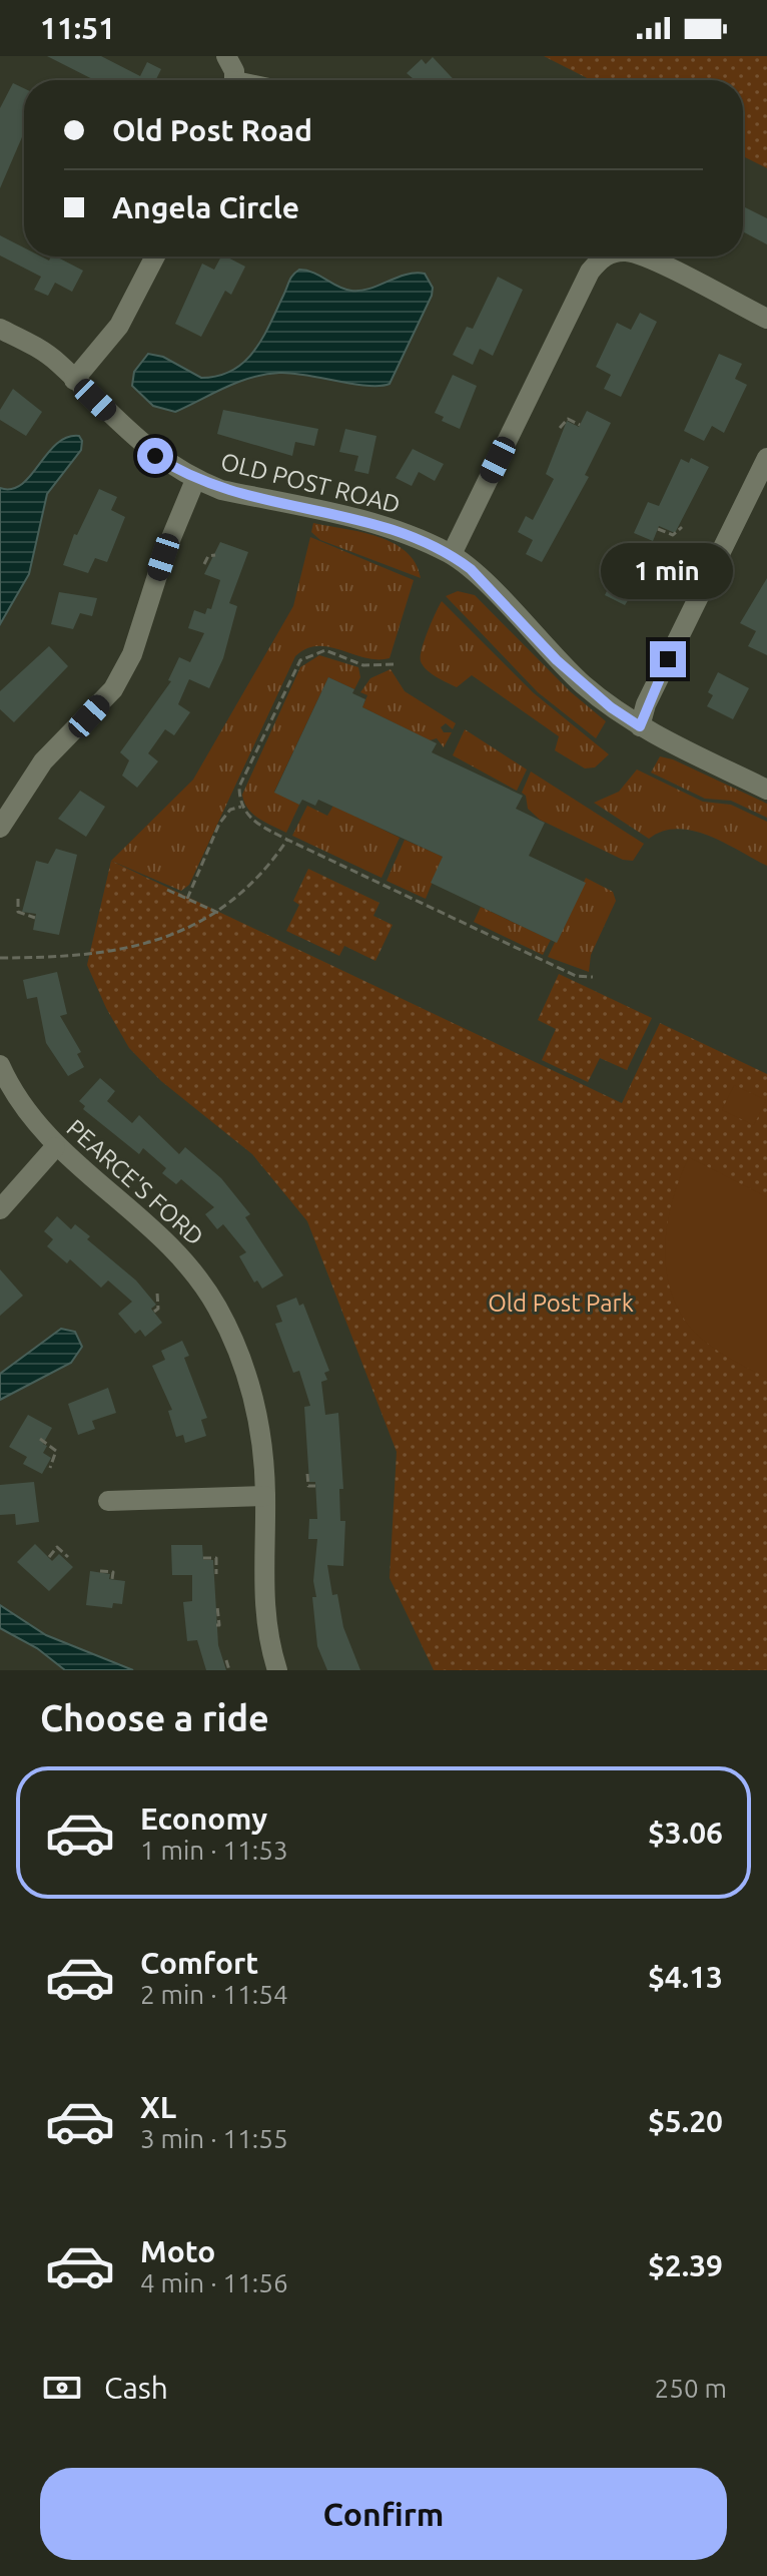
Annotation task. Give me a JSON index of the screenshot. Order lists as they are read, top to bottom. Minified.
{"streets":{"street":["OLD POST ROAD","PEARCE'S FORD"]},"parks":["Old Post Park"],"page":{"status":"11:51","banner":["Old Post Road","Angela Circle"],"bubble":"1 min","heading":"Choose a ride","list":[{"name":"Economy","note":"1 min · 11:53","value":"$3.06"},{"name":"Comfort","note":"2 min · 11:54","value":"$4.13"},{"name":"XL","note":"3 min · 11:55","value":"$5.20"},{"name":"Moto","note":"4 min · 11:56","value":"$2.39"}],"pay":["Cash","250 m"],"buttons":"Confirm"}}
